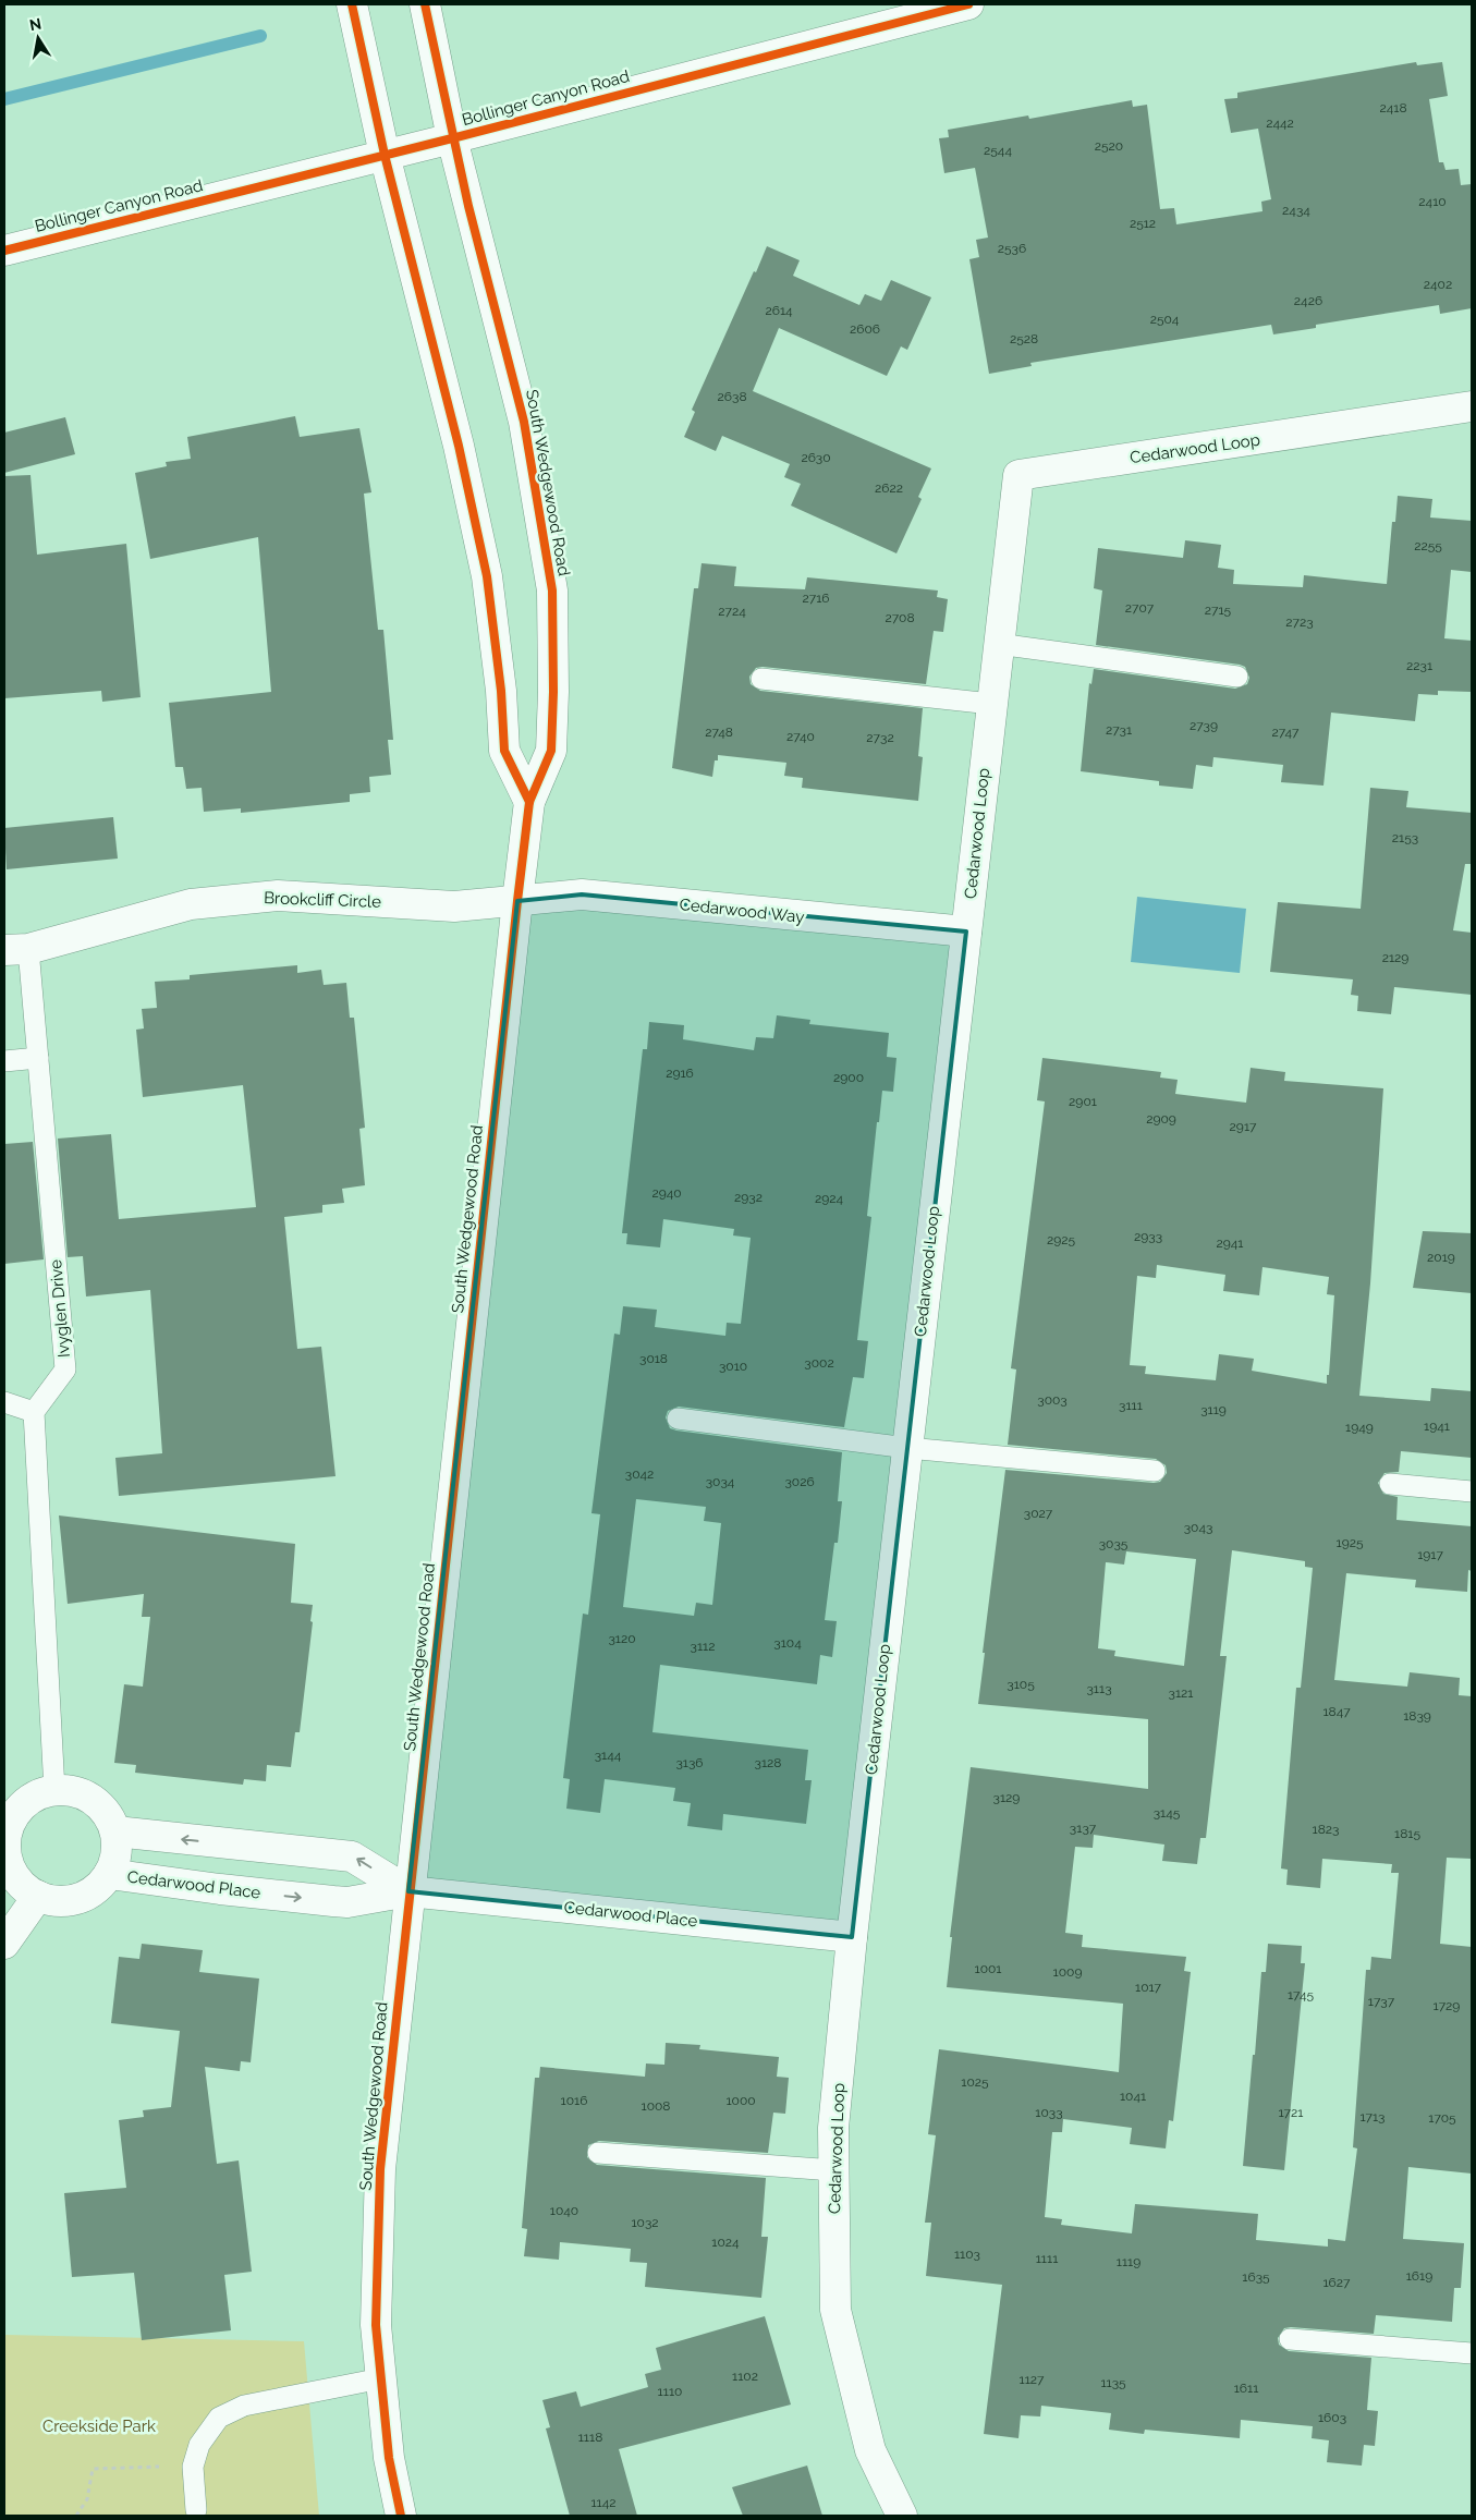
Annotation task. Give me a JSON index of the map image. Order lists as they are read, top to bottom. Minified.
{"streets":{"street":["Bollinger Canyon Road","Cedarwood Loop","South Wedgewood Road","Brookcliff Circle","Cedarwood Way","Cedarwood Place"],"lane":["Ivyglen Drive"]},"crossings":[["Bollinger Canyon Road","South Wedgewood Road"],["Cedarwood Loop","Cedarwood Way"],["Cedarwood Loop","Cedarwood Place"],["South Wedgewood Road","Brookcliff Circle"],["South Wedgewood Road","Cedarwood Way"],["South Wedgewood Road","Cedarwood Place"],["Brookcliff Circle","Cedarwood Way"],["Brookcliff Circle","Ivyglen Drive"]],"parks":["Creekside Park"],"house_numbers":["2418","2442","2520","2544","2410","2434","2512","2536","2402","2426","2614","2504","2606","2528","2638","2630","2622","2255","2716","2707","2715","2724","2708","2723","2231","2739","2731","2748","2747","2740","2732","2153","2129","2916","2900","2901","2909","2917","2940","2932","2924","2933","2925","2941","2019","3018","3002","3010","3003","3111","3119","1941","1949","3042","3034","3026","3027","3043","1925","3035","1917","3120","3104","3112","3105","3113","3121","1847","1839","3144","3136","3128","3129","3145","3137","1823","1815","1001","1009","1017","1745","1737","1729","1025","1041","1016","1000","1008","1033","1721","1713","1705","1040","1032","1024","1103","1111","1119","1619","1635","1627","1102","1127","1135","1611","1110","1603","1118","1142"],"north":"top"}
